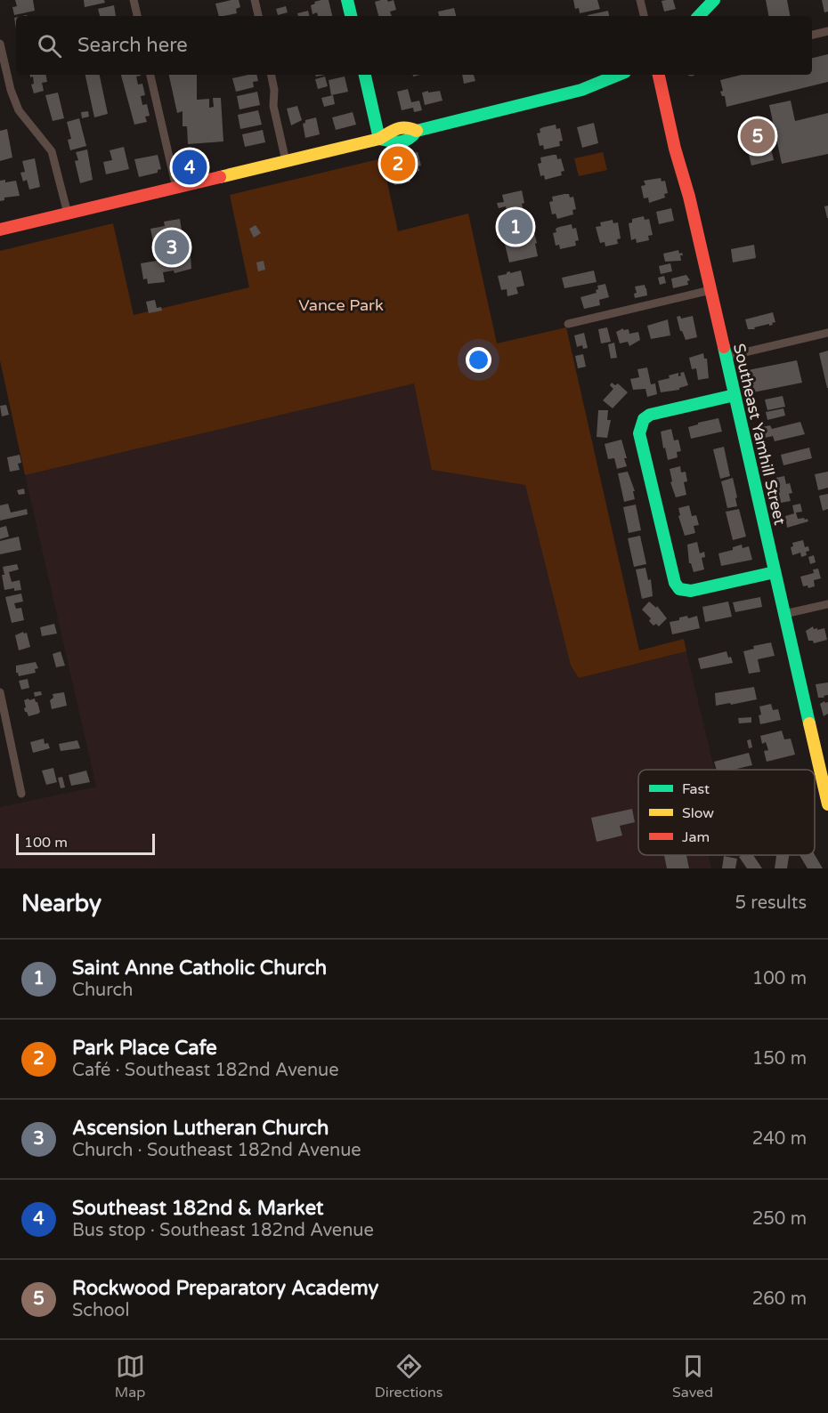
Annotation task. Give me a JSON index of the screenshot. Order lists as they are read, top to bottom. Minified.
{"streets":{"street":["Southeast Yamhill Street"]},"parks":["Vance Park"],"legend":["Fast","Slow","Jam"],"scale_bar":"100 m","page":{"search":"Search here","pins":["5","2","4","1","3"],"scale":"100 m","heading":["Nearby","5 results"],"list":[{"mark":"1","name":"Saint Anne Catholic Church","note":"Church","value":"100 m"},{"mark":"2","name":"Park Place Cafe","note":"Café · Southeast 182nd Avenue","value":"150 m"},{"mark":"3","name":"Ascension Lutheran Church","note":"Church · Southeast 182nd Avenue","value":"240 m"},{"mark":"4","name":"Southeast 182nd & Market","note":"Bus stop · Southeast 182nd Avenue","value":"250 m"},{"mark":"5","name":"Rockwood Preparatory Academy","note":"School","value":"260 m"}],"nav":["Map","Directions","Saved"]}}
